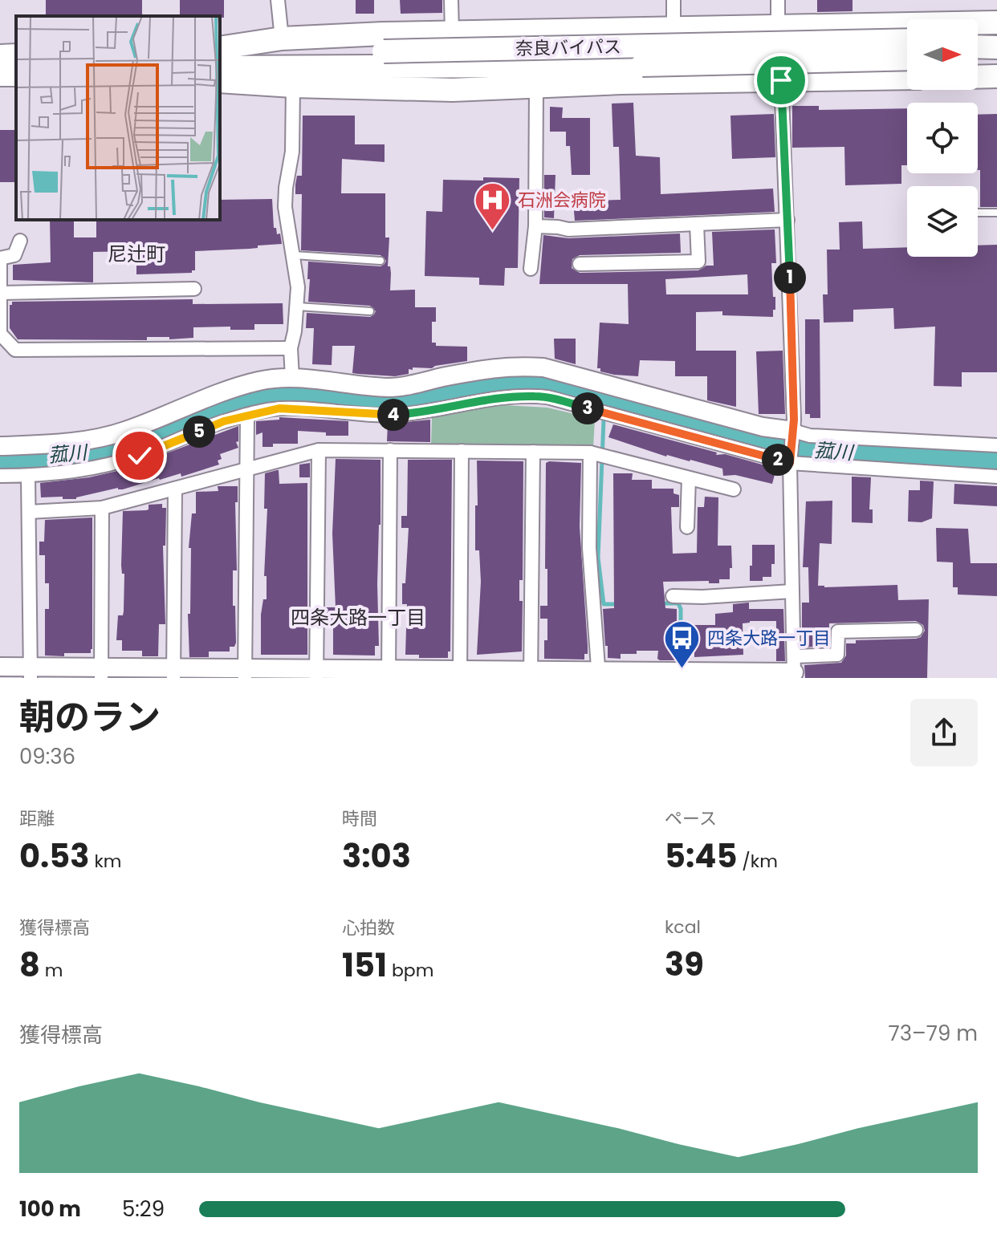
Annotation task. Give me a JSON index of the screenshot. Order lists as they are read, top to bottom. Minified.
{"streets":{"highway":["奈良バイパス"]},"districts":["尼辻町","四条大路一丁目"],"water":["菰川"],"places":{"hospital":["石洲会病院"],"bus stop":["四条大路一丁目"]},"north":"right","page":{"pins":["1","3","4","5","2"],"heading":["朝のラン","09:36"],"stats":[["距離","0.53 km"],["時間","3:03"],["ペース","5:45 /km"],["獲得標高","8 m"],["心拍数","151 bpm"],["kcal","39"]],"chart":["獲得標高","73–79 m"],"list":[{"name":"100 m","note":"5:29"}]}}
